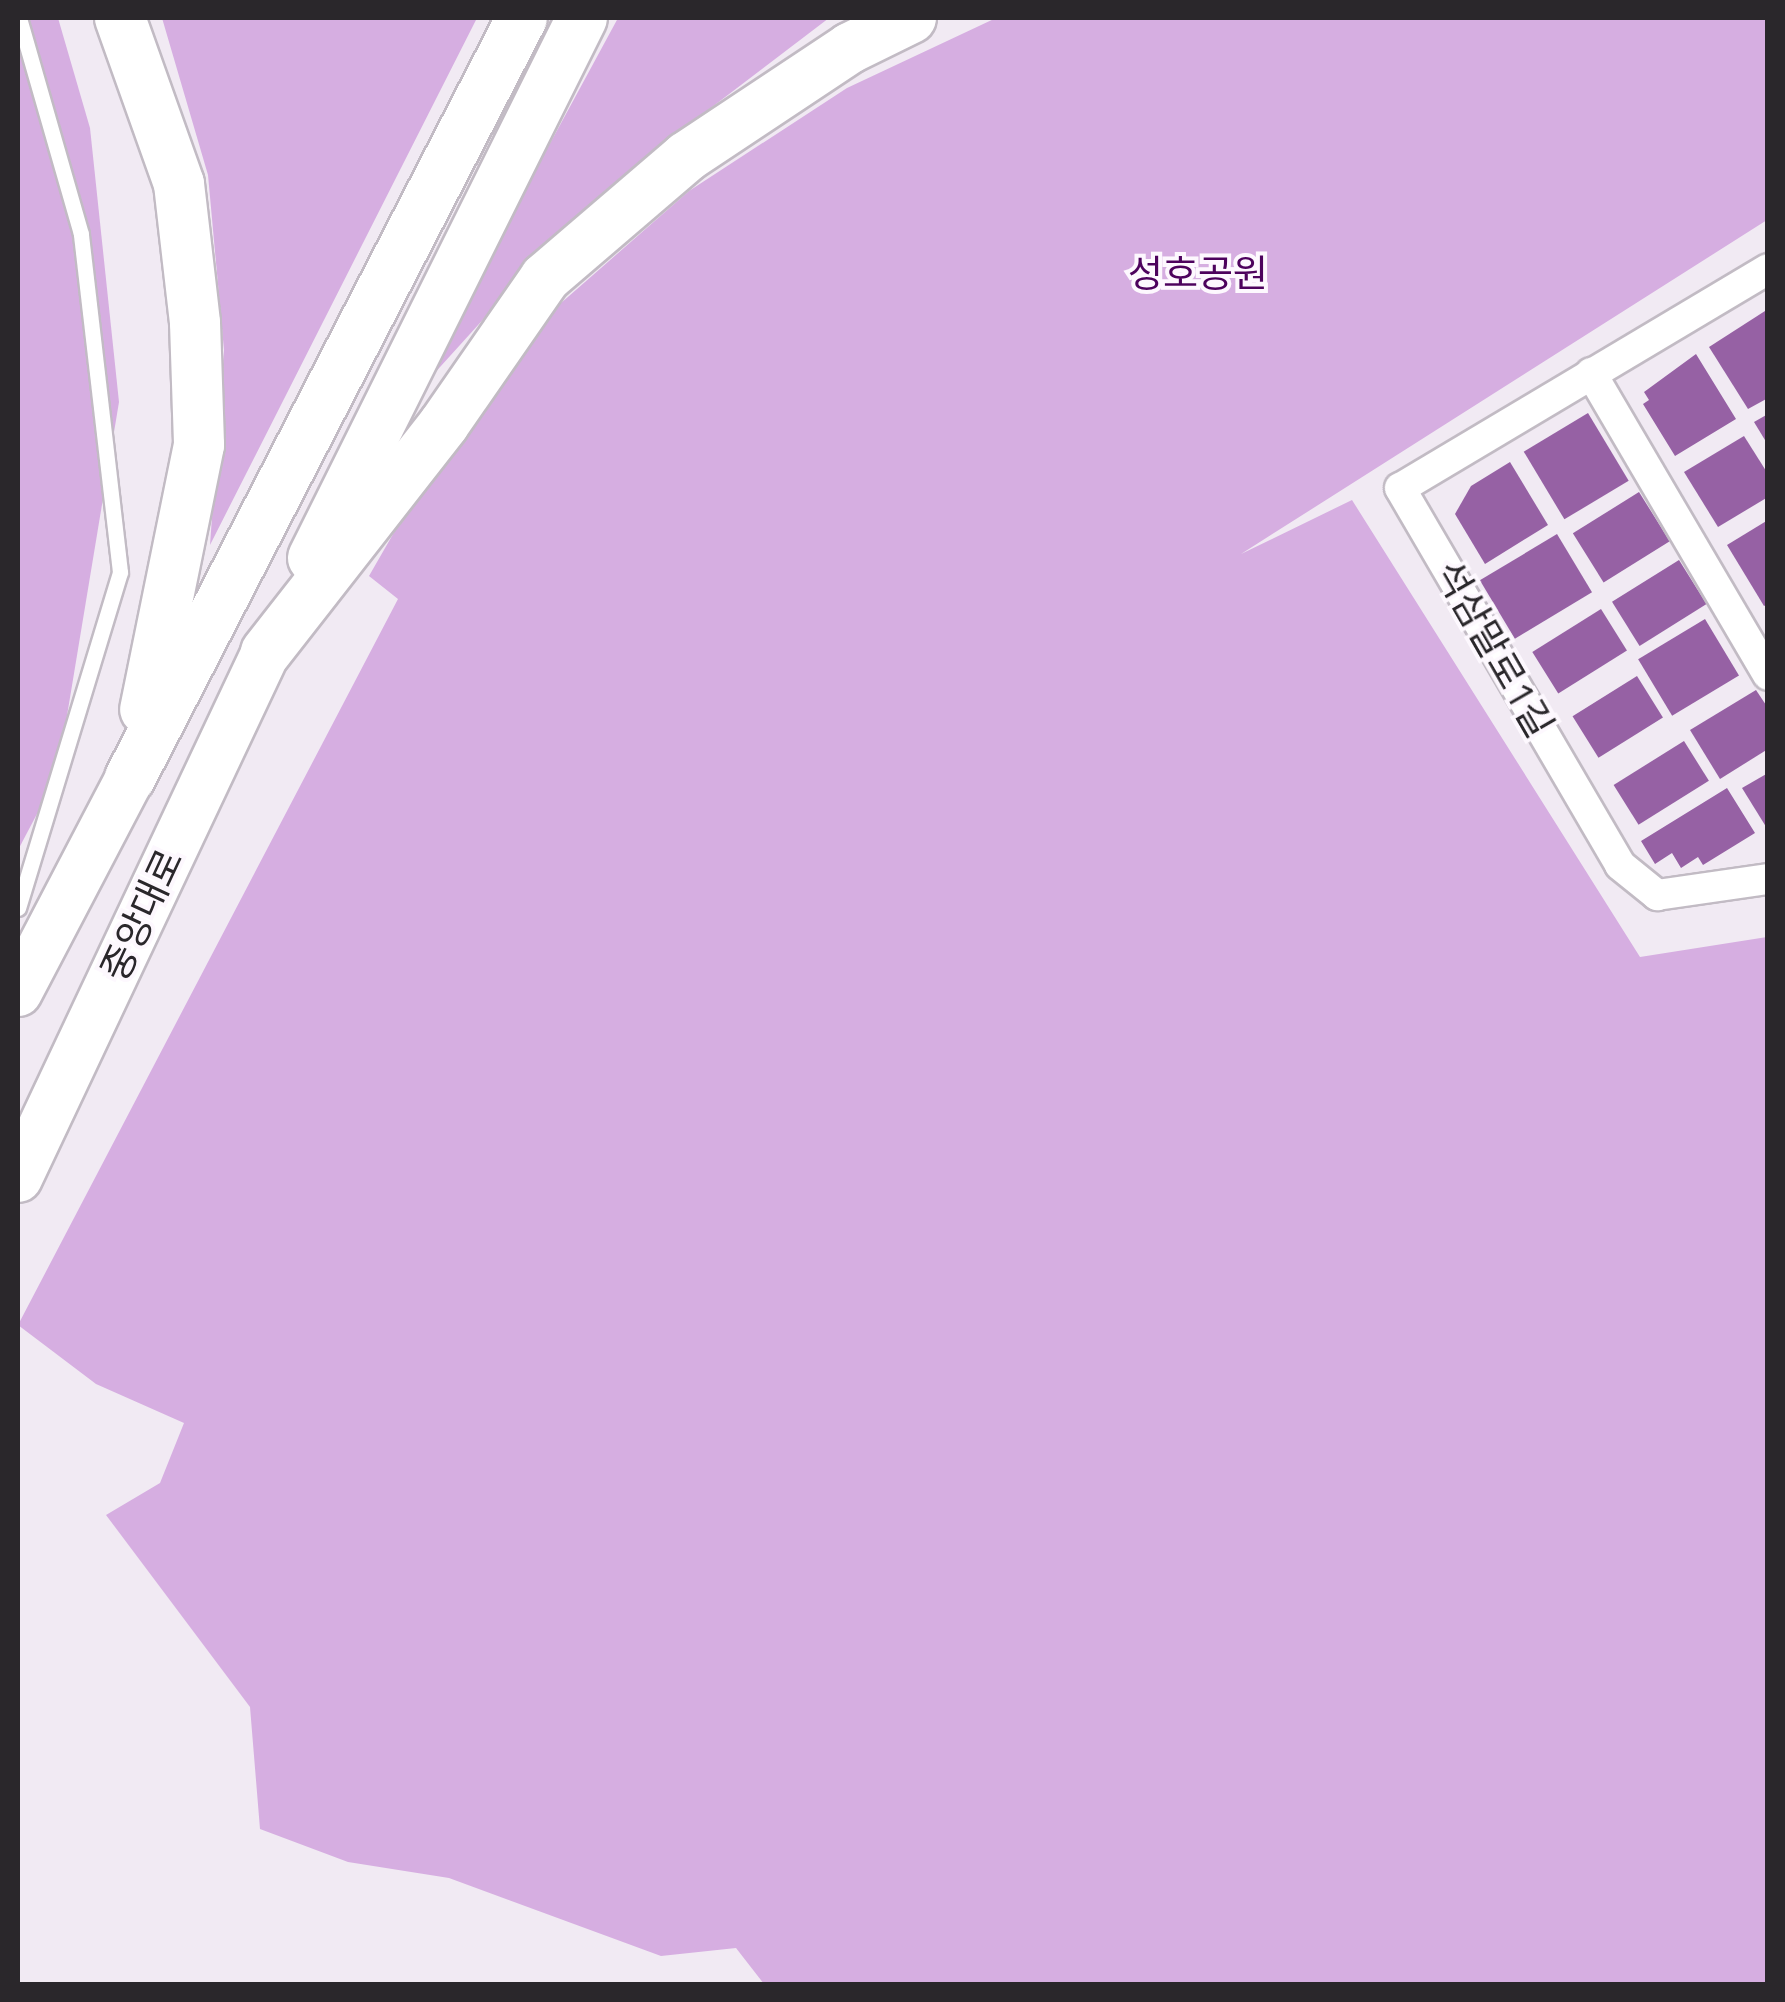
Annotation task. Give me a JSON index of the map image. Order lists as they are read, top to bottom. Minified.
{"streets":{"main road":["중앙대로"],"street":["석삼말로1길"]},"parks":["성호공원"]}
